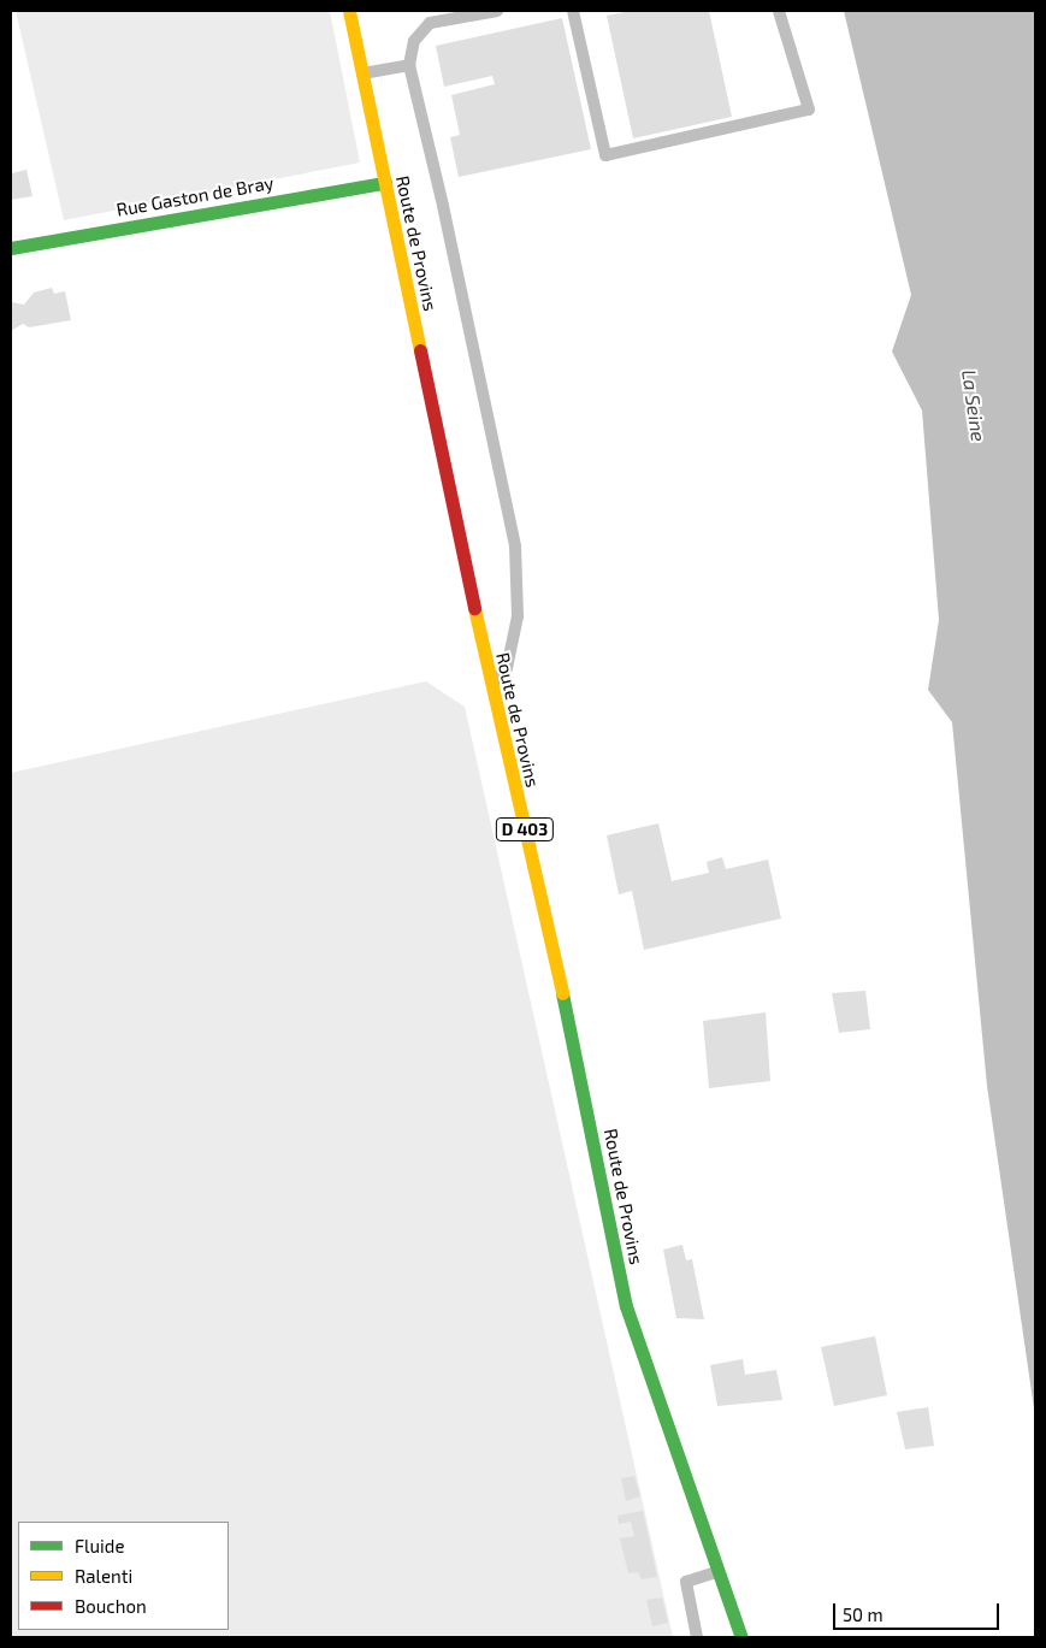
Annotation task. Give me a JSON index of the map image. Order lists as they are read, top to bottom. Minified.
{"streets":{"main road":["Rue Gaston de Bray","Route de Provins","D 403"]},"crossings":[["Rue Gaston de Bray","Route de Provins"]],"water":["La Seine"],"legend":["Fluide","Ralenti","Bouchon"],"scale_bar":"50 m"}
